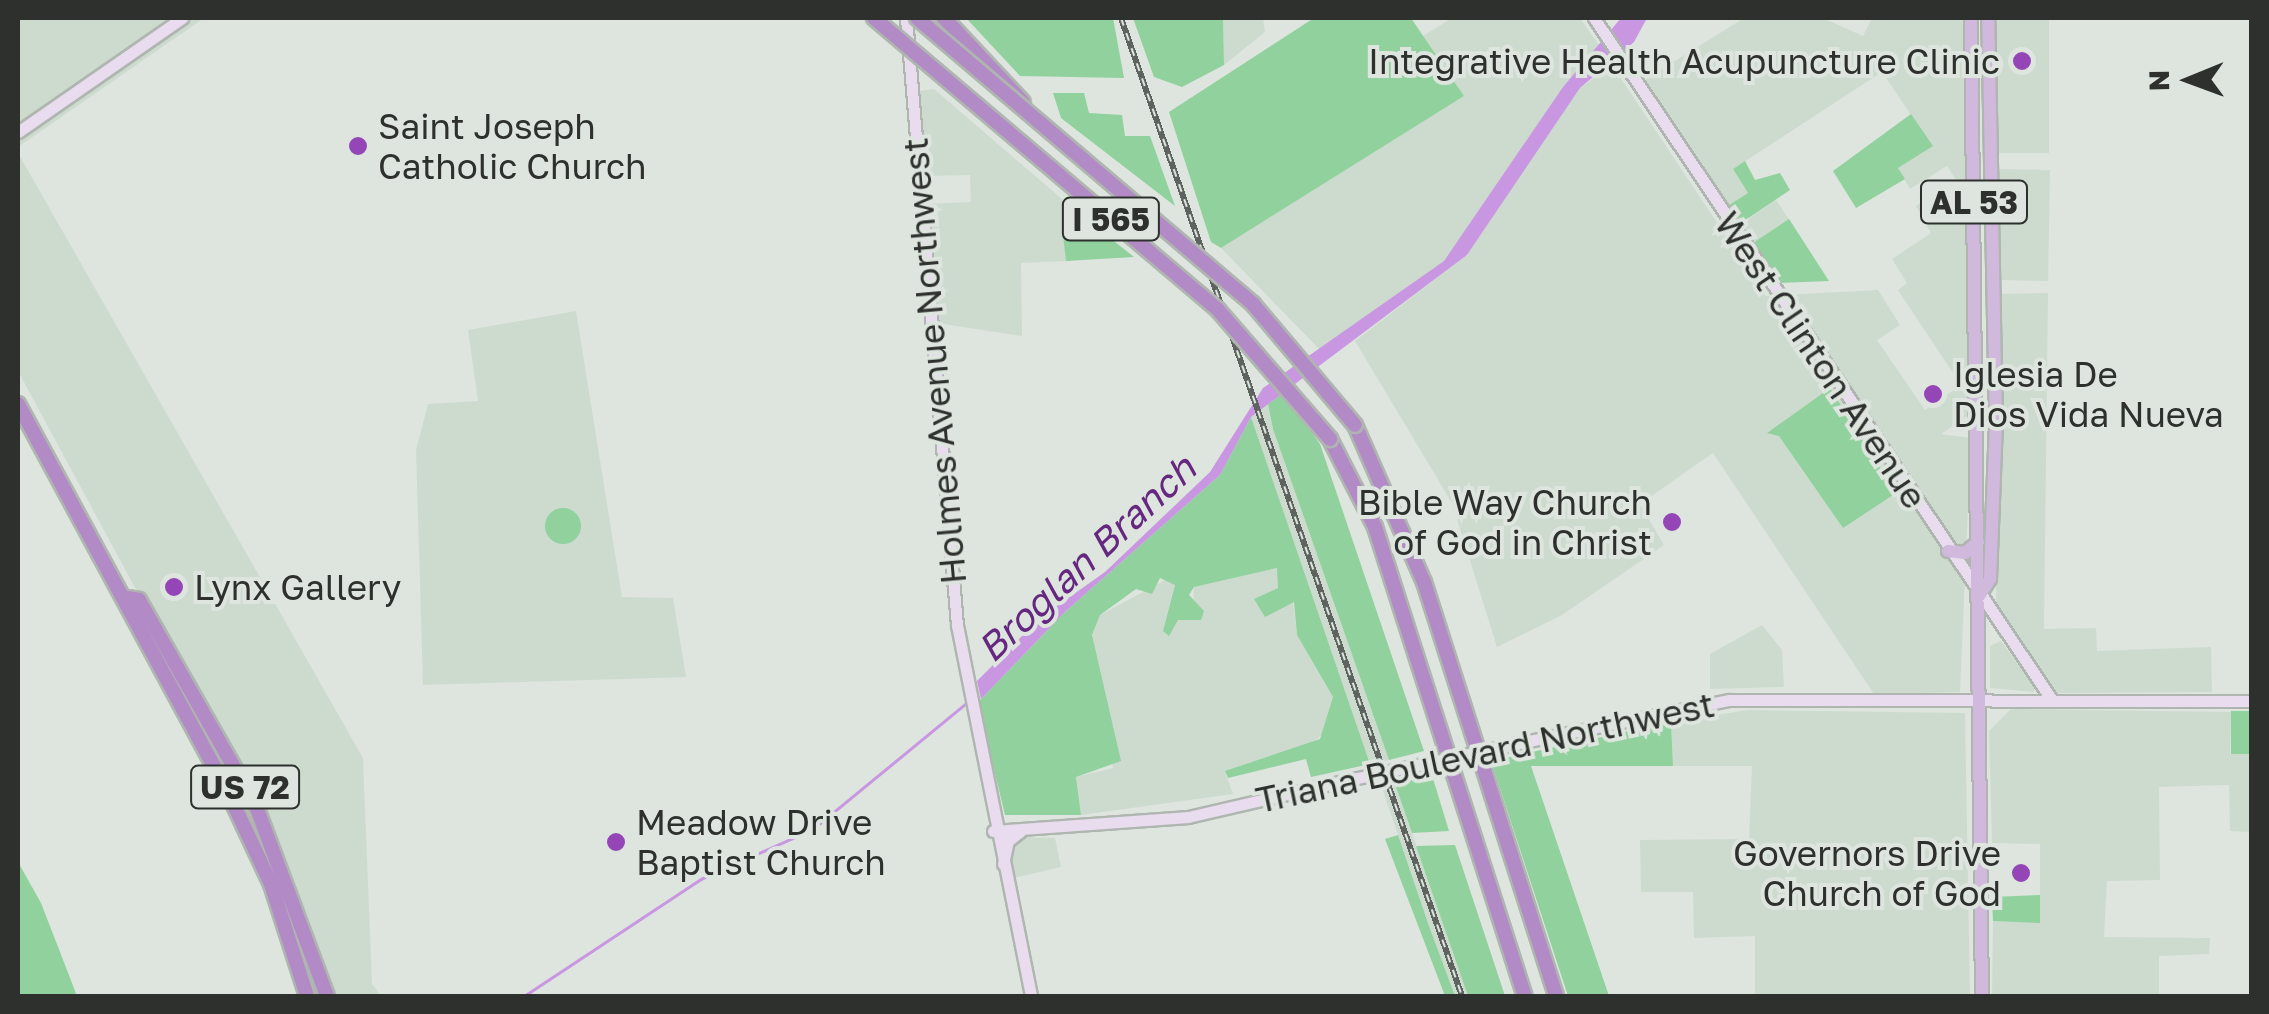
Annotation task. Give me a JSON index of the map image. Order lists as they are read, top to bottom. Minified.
{"streets":{"highway":["I 565","US 72"],"main road":["AL 53"],"street":["West Clinton Avenue","Holmes Avenue Northwest","Triana Boulevard Northwest"]},"crossings":[["AL 53","West Clinton Avenue"],["AL 53","Triana Boulevard Northwest"],["West Clinton Avenue","Triana Boulevard Northwest"],["Holmes Avenue Northwest","Triana Boulevard Northwest"]],"water":["Broglan Branch"],"places":["Integrative Health Acupuncture Clinic","Saint Joseph Catholic Church","Iglesia De Dios Vida Nueva","Bible Way Church of God in Christ","Lynx Gallery","Meadow Drive Baptist Church","Governors Drive Church of God"],"north":"left"}
